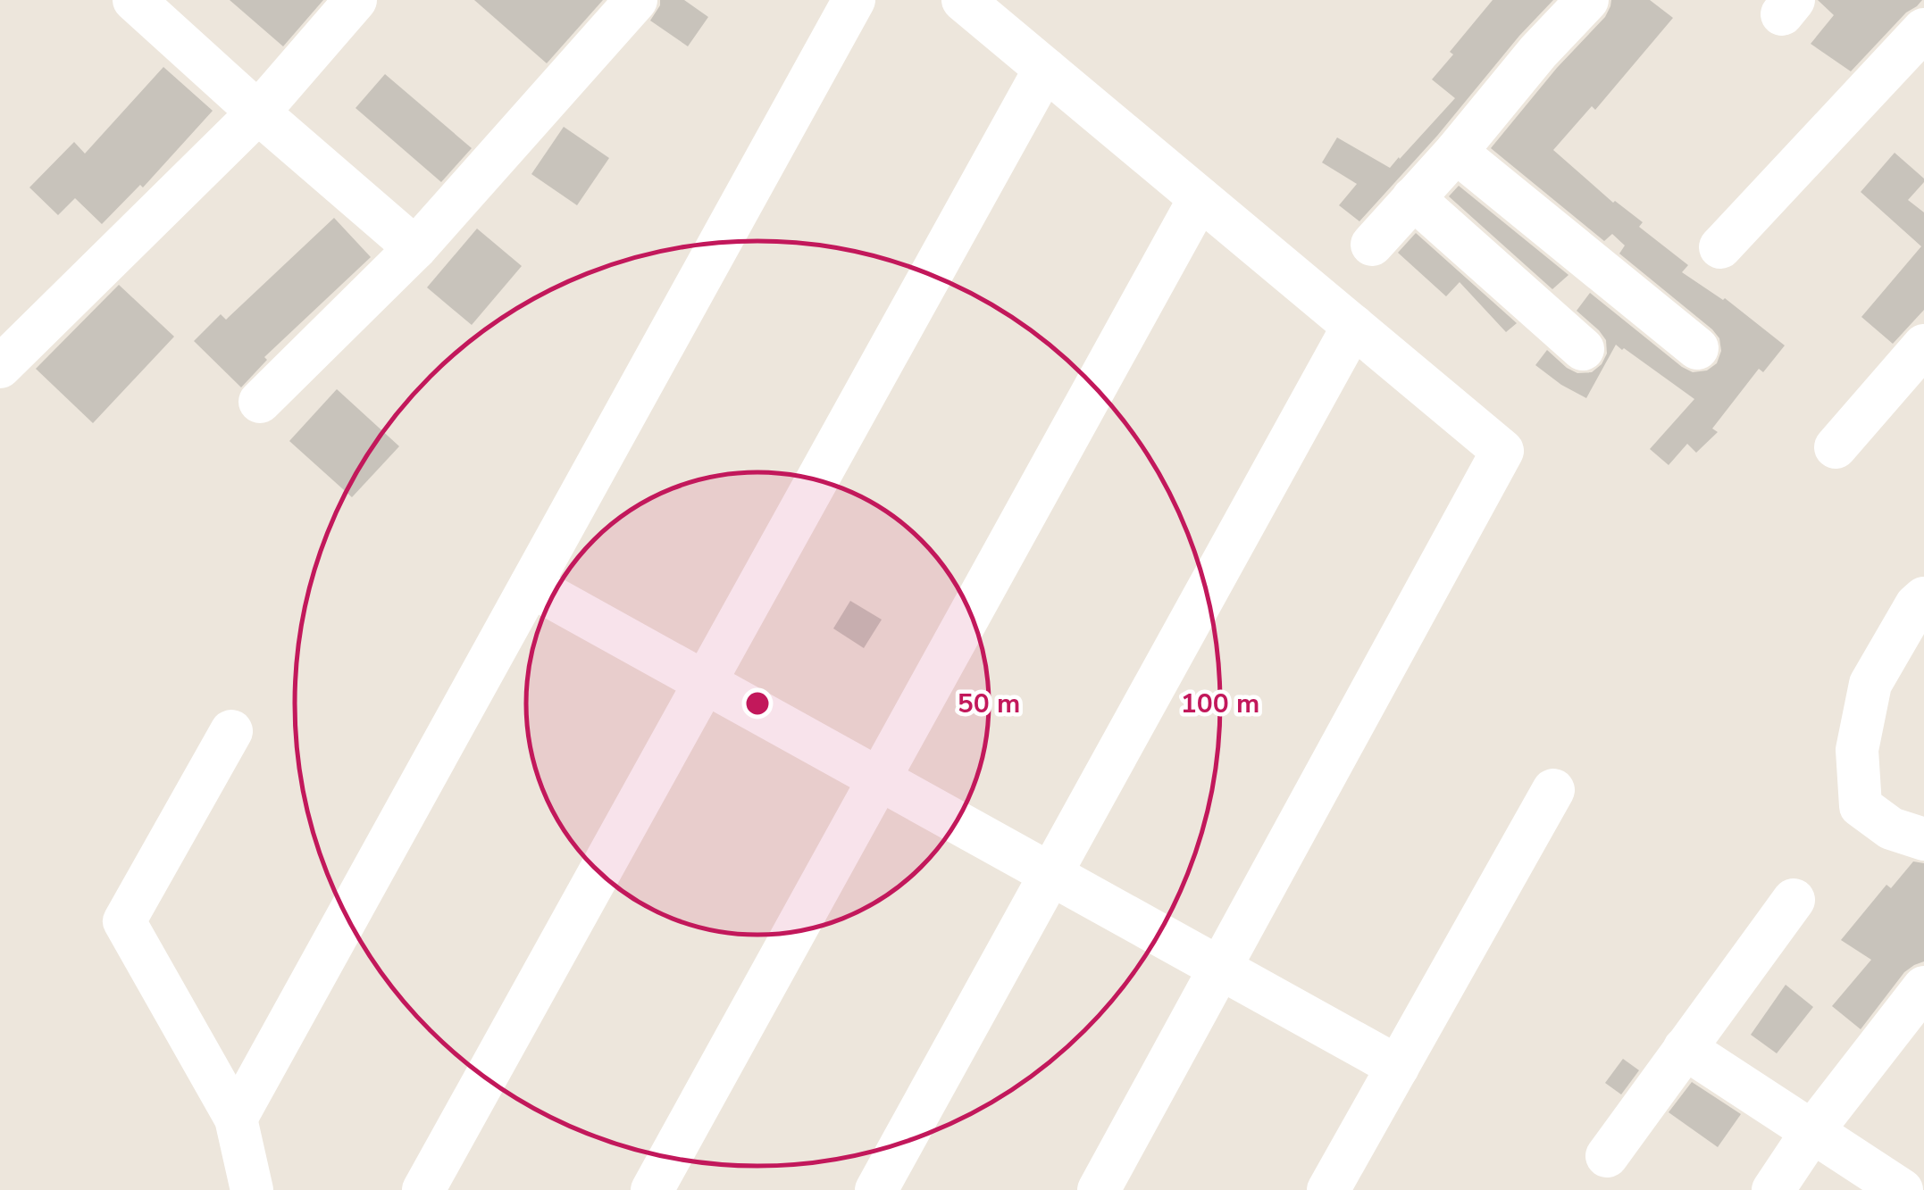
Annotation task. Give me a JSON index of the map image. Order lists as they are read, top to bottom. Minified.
{"rings":["50 m","100 m"]}
